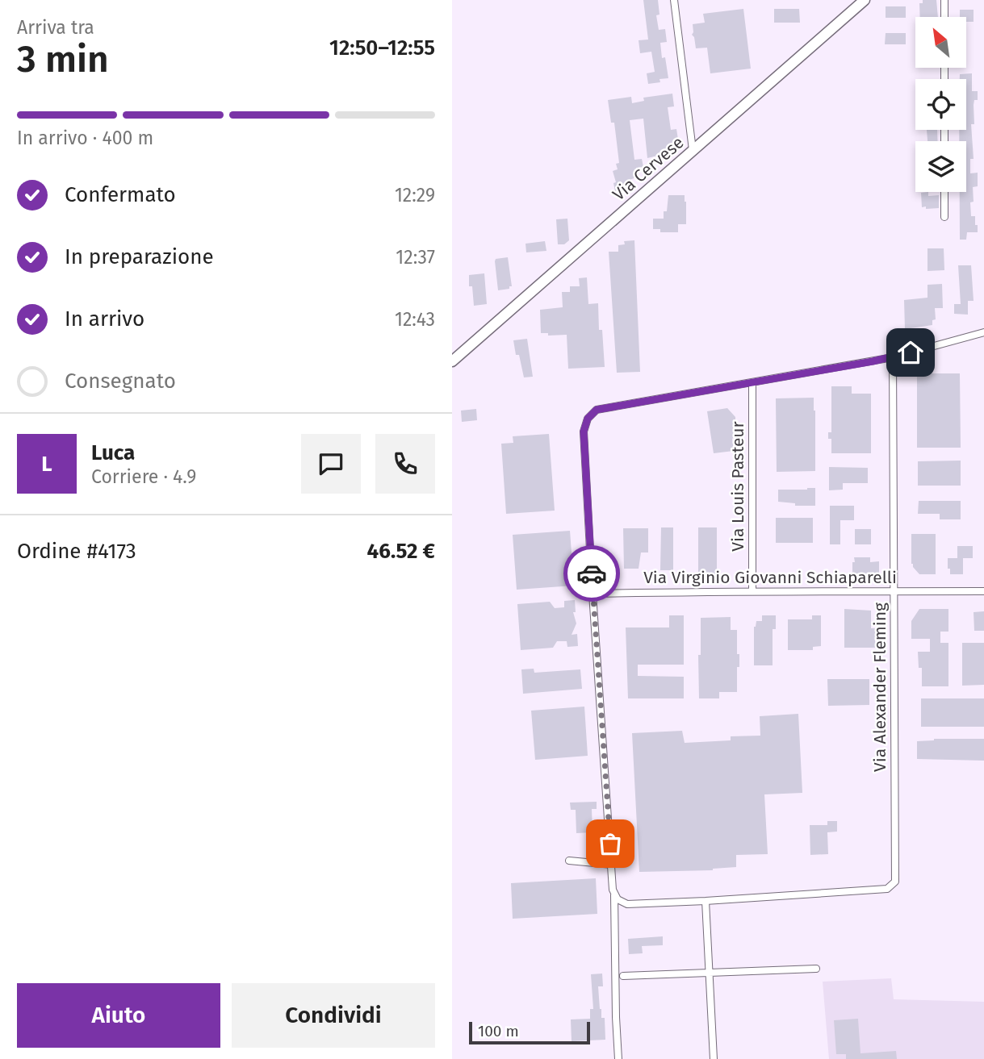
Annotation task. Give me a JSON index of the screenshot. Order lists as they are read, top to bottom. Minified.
{"streets":{"main road":["Via Cervese"],"street":["Via Louis Pasteur","Via Virginio Giovanni Schiaparelli","Via Alexander Fleming"]},"crossings":[["Via Louis Pasteur","Via Virginio Giovanni Schiaparelli"],["Via Virginio Giovanni Schiaparelli","Via Alexander Fleming"]],"scale_bar":"100 m","north":"top left","page":{"heading":["3 min","Arriva tra","12:50–12:55"],"panel":["Luca","Corriere · 4.9","Ordine #4173","46.52 €"],"bar":"In arrivo · 400 m","list":[["Confermato","12:29"],["In preparazione","12:37"],["In arrivo","12:43"],"Consegnato"],"round":"L","buttons":["Aiuto","Condividi"],"scale":"100 m"}}
